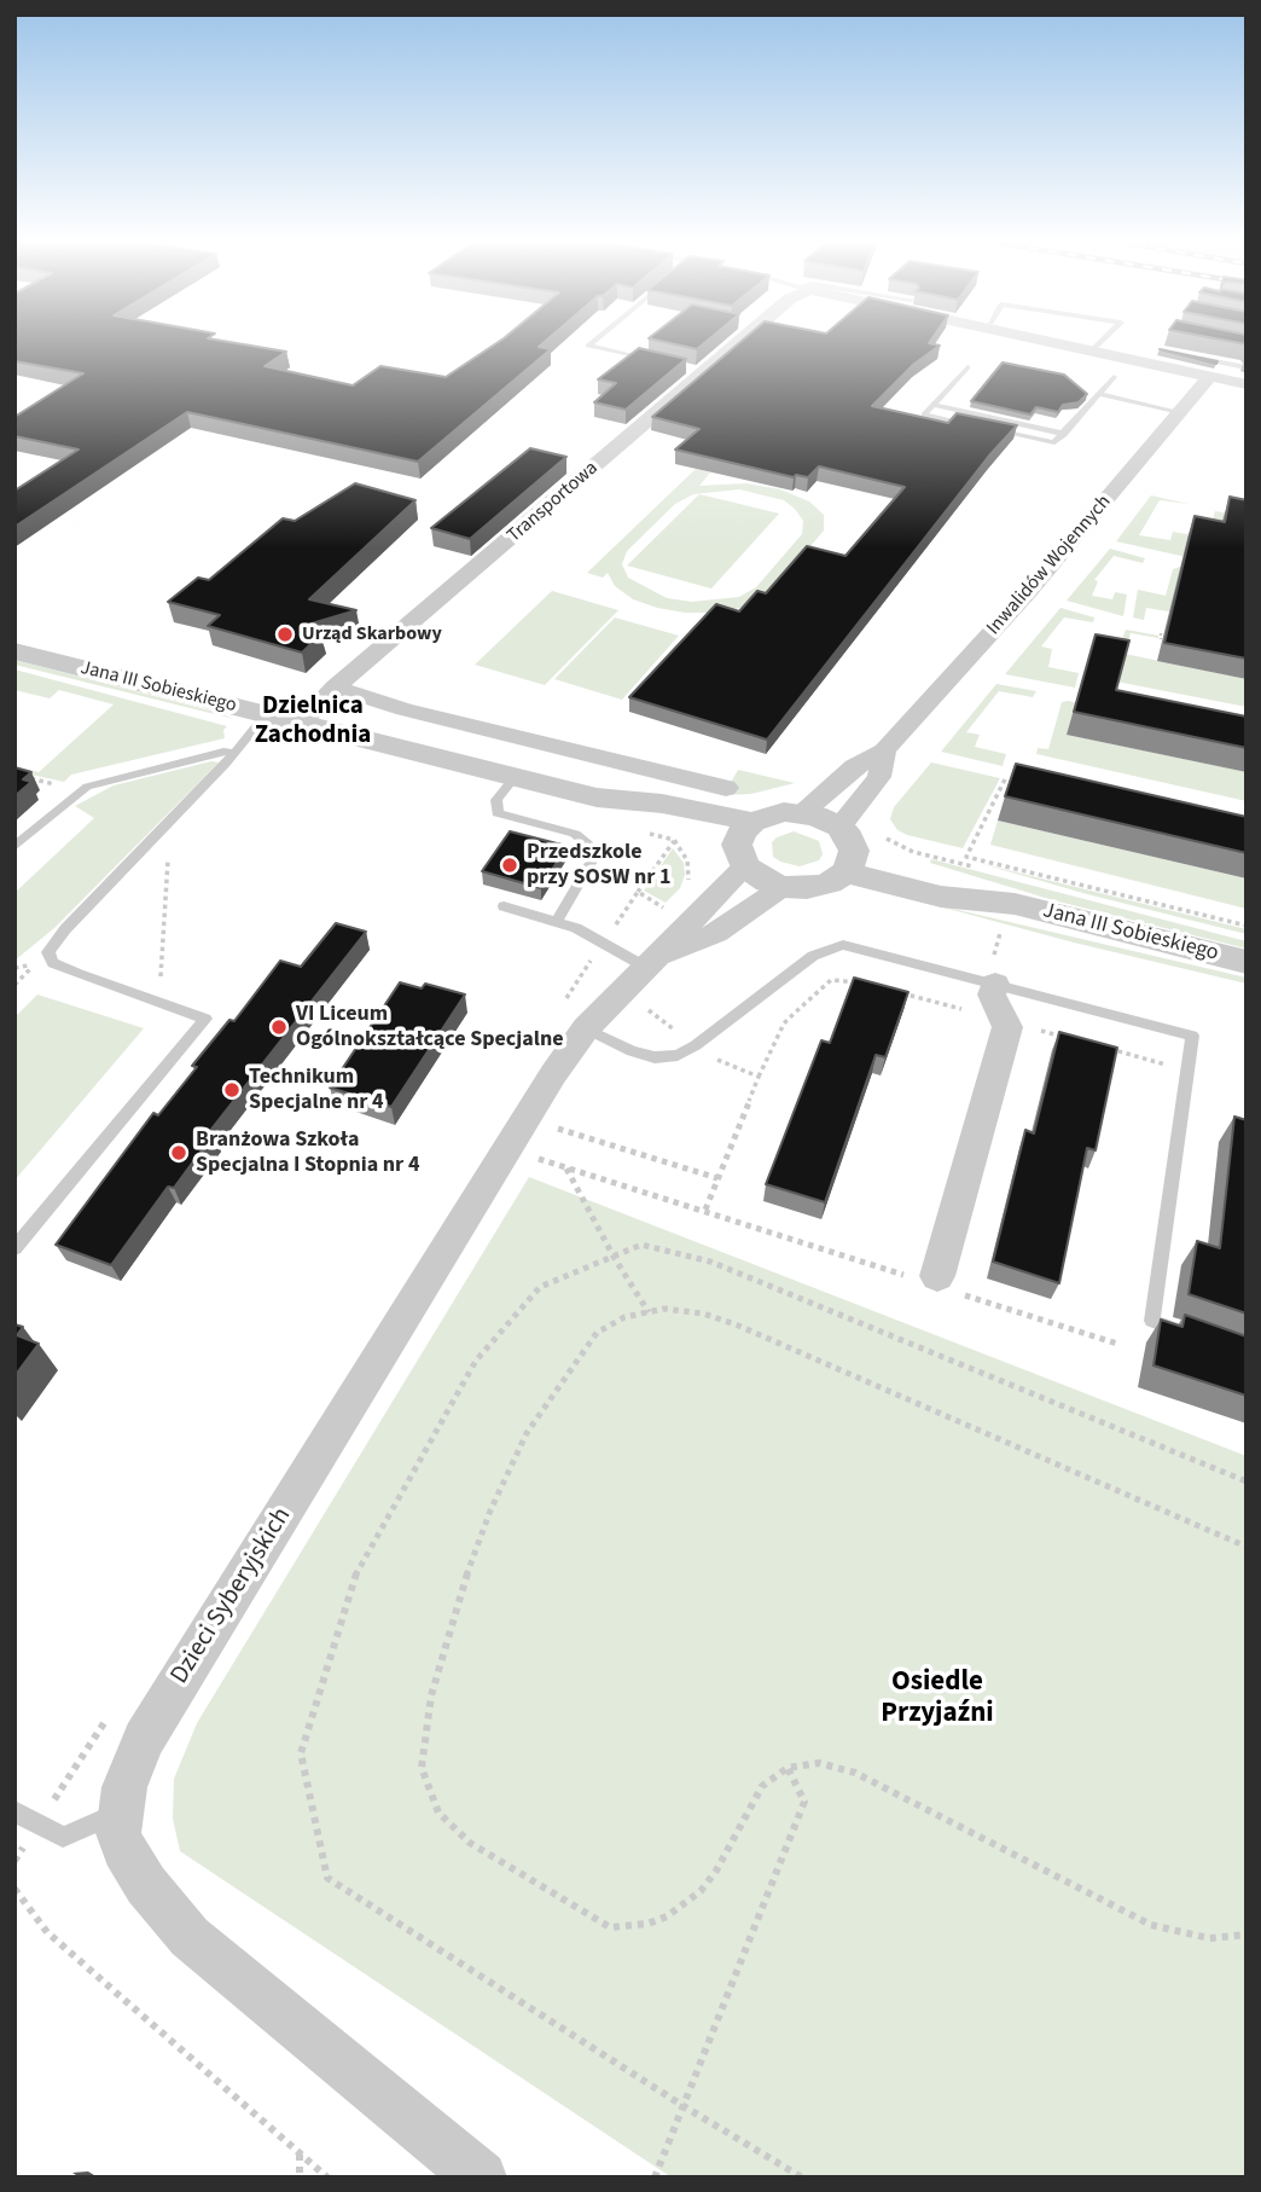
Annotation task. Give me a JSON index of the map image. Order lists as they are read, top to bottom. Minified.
{"streets":{"street":["Transportowa","Inwalidów Wojennych","Jana III Sobieskiego","Dzieci Syberyjskich"]},"crossings":[["Transportowa","Jana III Sobieskiego"],["Inwalidów Wojennych","Jana III Sobieskiego"],["Inwalidów Wojennych","Dzieci Syberyjskich"],["Jana III Sobieskiego","Dzieci Syberyjskich"]],"districts":["Dzielnica Zachodnia","Osiedle Przyjaźni"],"places":["Urząd Skarbowy","Przedszkole przy SOSW nr 1","VI Liceum Ogólnokształcące Specjalne","Technikum Specjalne nr 4","Branżowa Szkoła Specjalna I Stopnia nr 4"]}
